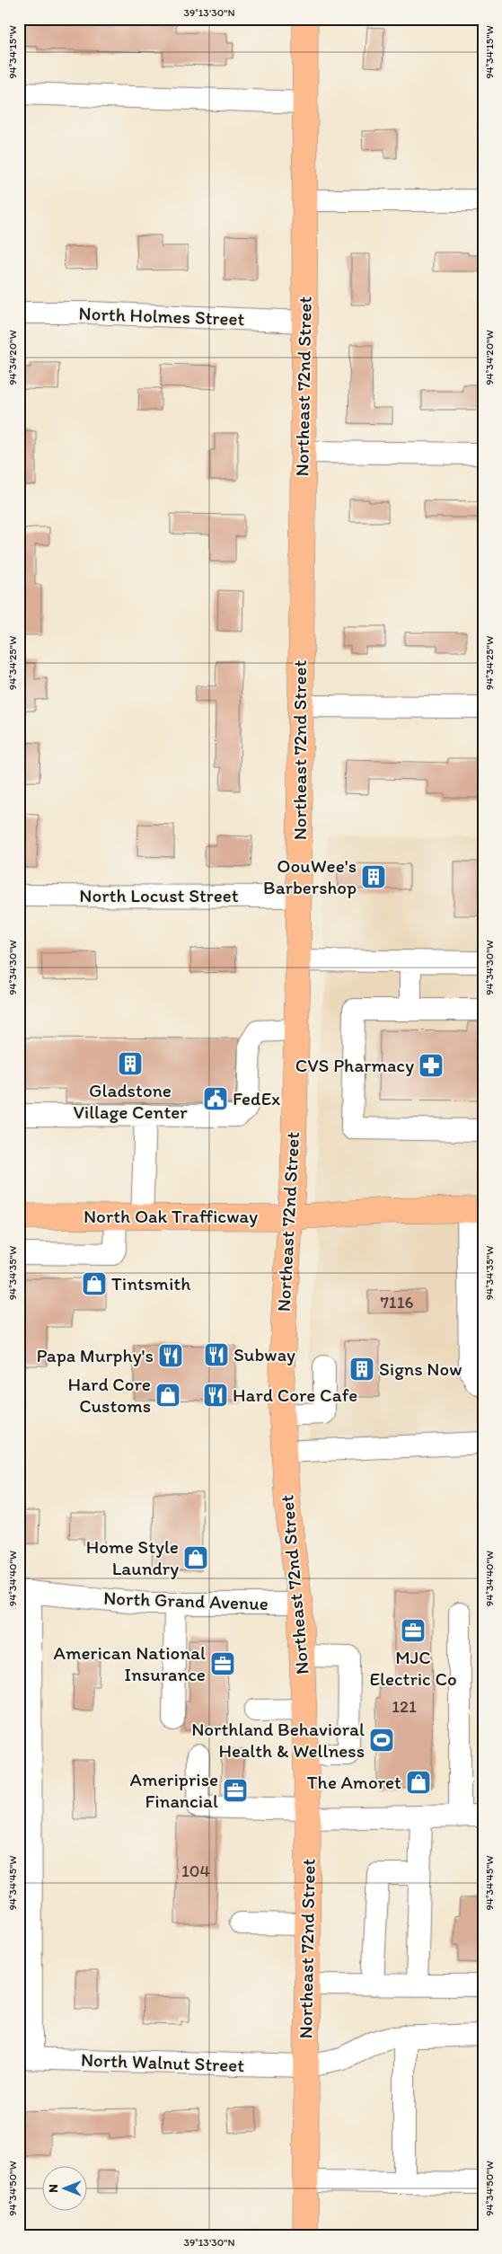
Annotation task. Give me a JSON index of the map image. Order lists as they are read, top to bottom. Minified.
{"streets":{"main road":["Northeast 72nd Street","North Oak Trafficway"],"street":["North Holmes Street","North Locust Street","North Grand Avenue","North Walnut Street"]},"crossings":[["North Holmes Street","Northeast 72nd Street"],["Northeast 72nd Street","North Locust Street"],["Northeast 72nd Street","North Oak Trafficway"],["Northeast 72nd Street","North Grand Avenue"],["Northeast 72nd Street","North Walnut Street"]],"places":{"building":["OouWee's Barbershop","Gladstone Village Center","Signs Now"],"pharmacy":["CVS Pharmacy"],"public building":["FedEx"],"shop":["Tintsmith","Hard Core Customs","Home Style Laundry","The Amoret"],"restaurant":["Subway","Papa Murphy's","Hard Core Cafe"],"office":["MJC Electric Co","American National Insurance","Ameriprise Financial"],"sports":["Northland Behavioral Health & Wellness"]},"house_numbers":["7116","121","104"],"north":"left","coordinates":["39°13'30\"N","94°34'15\"W","94°34'20\"W","94°34'25\"W","94°34'30\"W","94°34'35\"W","94°34'40\"W","94°34'45\"W","94°34'50\"W"]}
